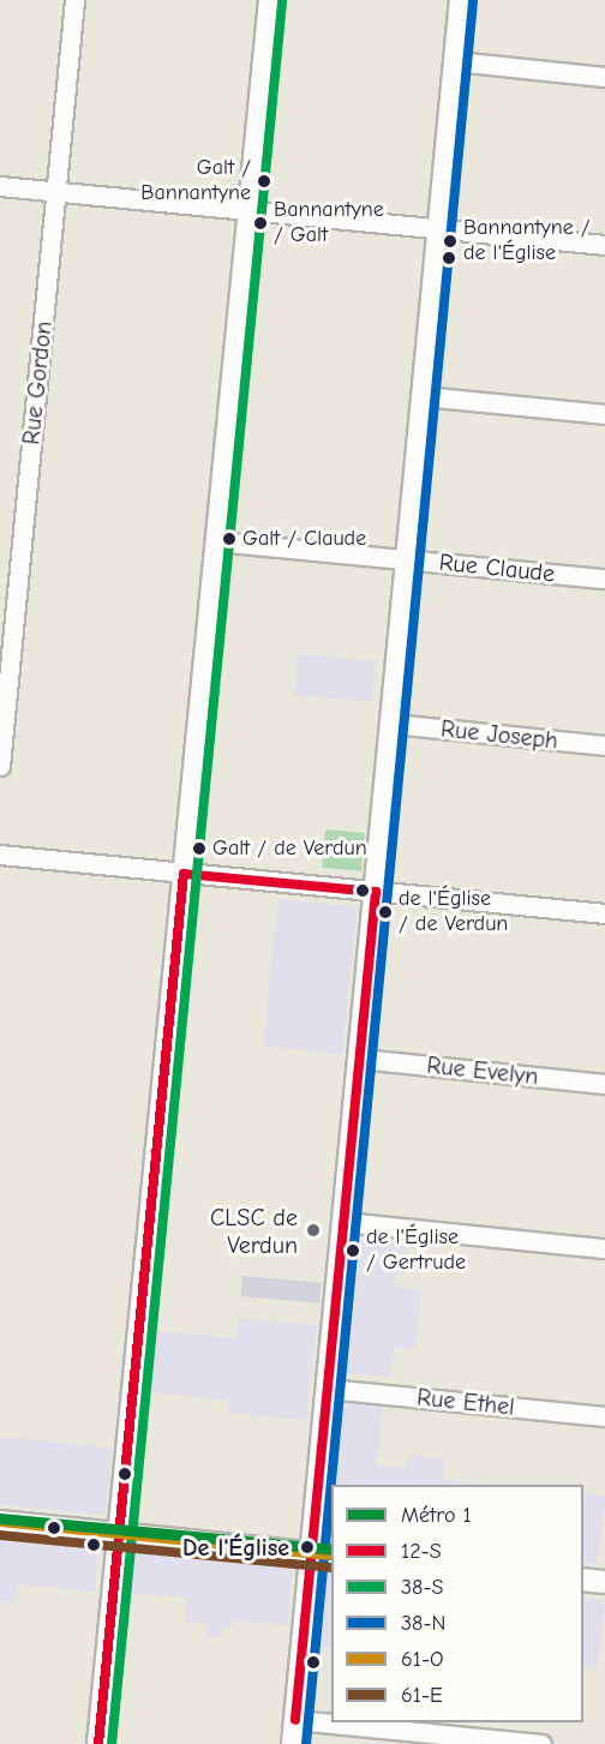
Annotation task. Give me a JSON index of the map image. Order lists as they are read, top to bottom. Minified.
{"streets":{"street":["Rue Gordon","Rue Claude","Rue Joseph","Rue Evelyn","Rue Ethel"]},"places":["Galt / Bannantyne","Bannantyne / Galt","Bannantyne / de l'Église","Galt / Claude","Galt / de Verdun","de l'Église / de Verdun","CLSC de Verdun","de l'Église / Gertrude","De l'Église"],"lines":["transit line 38-S","transit line 38-N","transit line 12-S","metro line 1","transit line 61-O","transit line 61-E"],"legend":["Métro 1","12-S","38-S","38-N","61-O","61-E"]}
